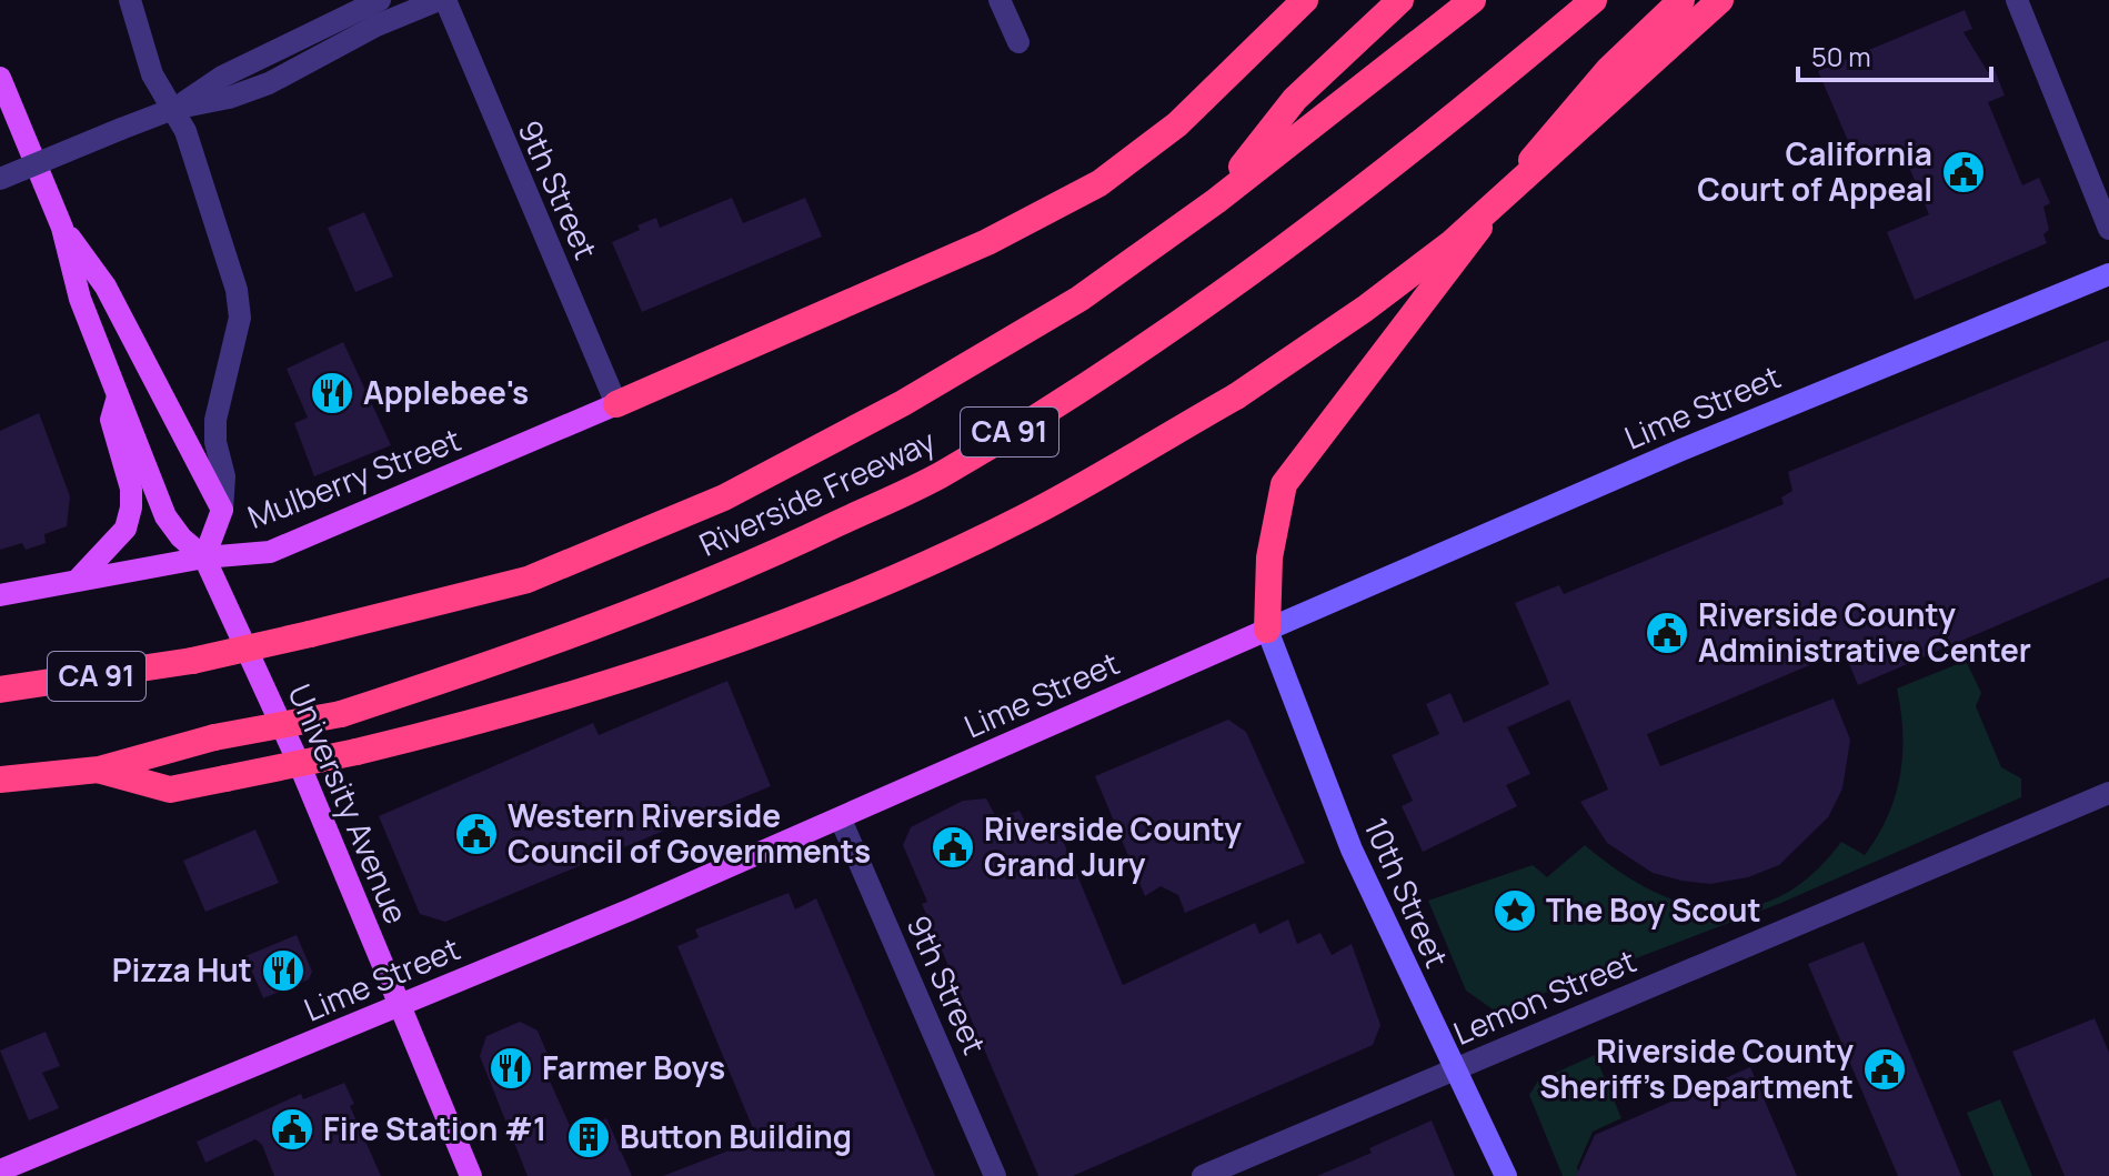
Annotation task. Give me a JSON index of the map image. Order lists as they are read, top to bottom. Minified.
{"streets":{"highway":["CA 91","Riverside Freeway"],"main road":["Lime Street","Mulberry Street","University Avenue","10th Street"],"street":["9th Street","Lemon Street"]},"crossings":[["9th Street","Lime Street"],["9th Street","Mulberry Street"],["Lime Street","University Avenue"],["Lime Street","10th Street"],["Mulberry Street","University Avenue"],["10th Street","Lemon Street"]],"places":{"public building":["California Court of Appeal","Riverside County Administrative Center","Western Riverside Council of Governments","Riverside County Grand Jury","Riverside County Sheriff's Department","Fire Station #1"],"restaurant":["Applebee's","Pizza Hut","Farmer Boys"],"place":["The Boy Scout"],"building":["Button Building"]},"scale_bar":"50 m"}
